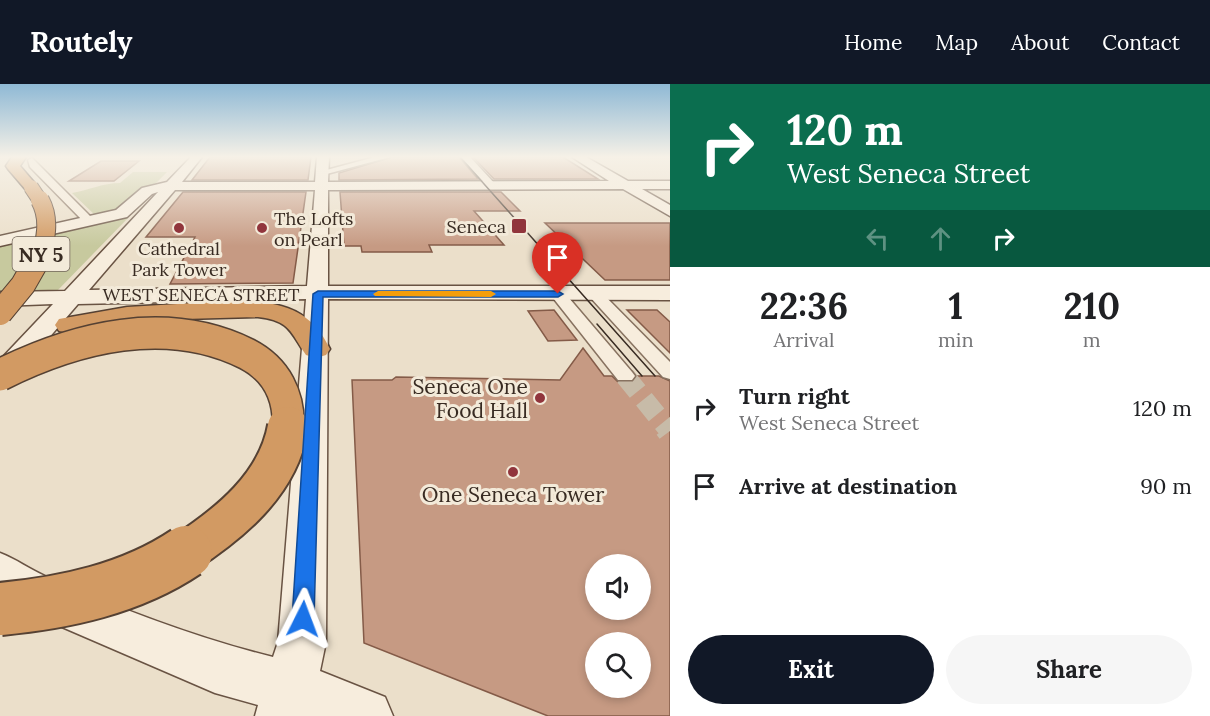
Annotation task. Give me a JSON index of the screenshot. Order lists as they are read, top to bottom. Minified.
{"streets":{"highway":["NY 5"],"street":["WEST SENECA STREET"]},"places":{"transit":["Seneca"],"other":["Cathedral Park Tower","The Lofts on Pearl","Seneca One Food Hall","One Seneca Tower"]},"page":{"header":"Routely","nav":["Home","Map","About","Contact"],"turn":["120 m","West Seneca Street"],"eta":["22:36","Arrival","1","min","210","m"],"list":[{"name":"Turn right","note":"West Seneca Street","value":"120 m"},{"name":"Arrive at destination","value":"90 m"}],"buttons":["Exit","Share"]}}
